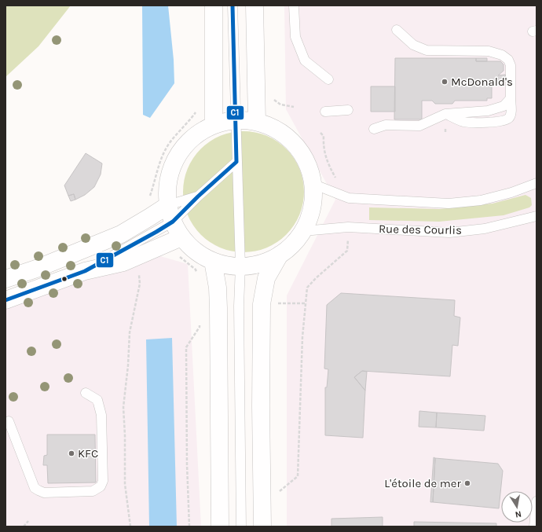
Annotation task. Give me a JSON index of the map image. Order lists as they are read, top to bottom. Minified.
{"streets":{"lane":["Rue des Courlis"]},"places":["McDonald's","KFC","L'étoile de mer"],"lines":["transit line C1"],"north":"bottom"}
